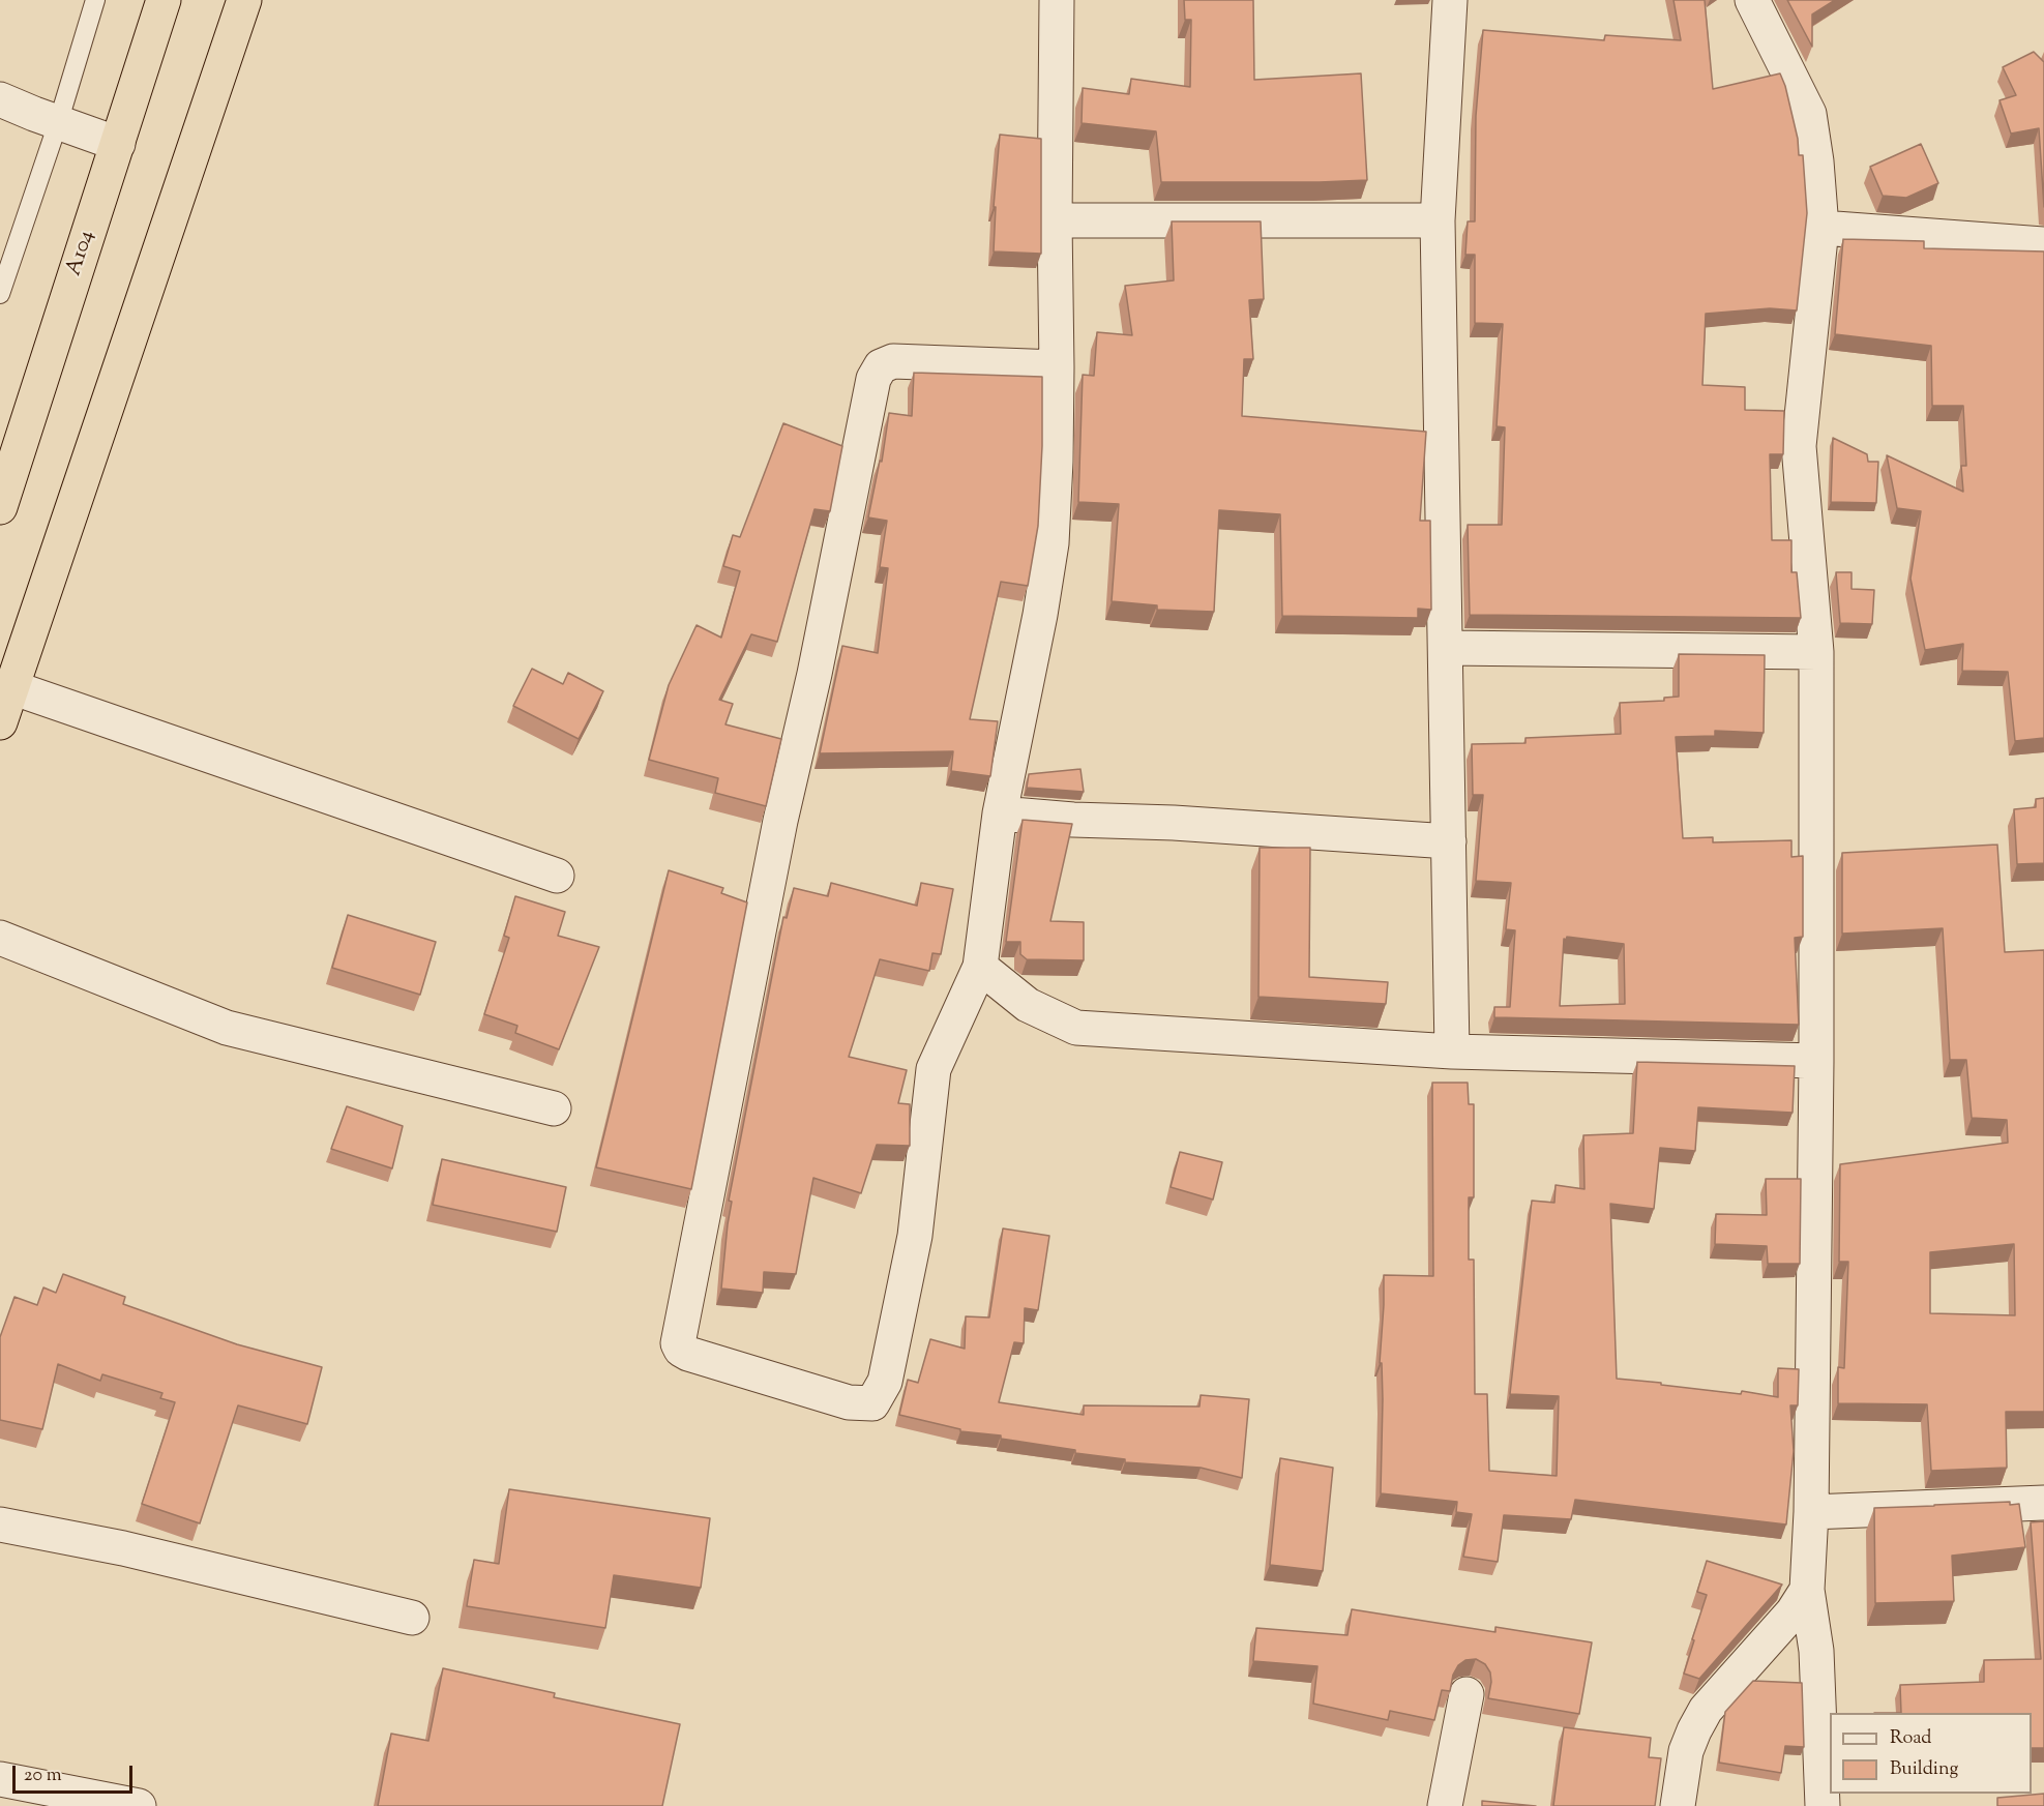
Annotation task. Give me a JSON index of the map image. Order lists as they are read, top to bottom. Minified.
{"streets":{"highway":["A104"]},"legend":["Road","Building"],"scale_bar":"20 m"}
